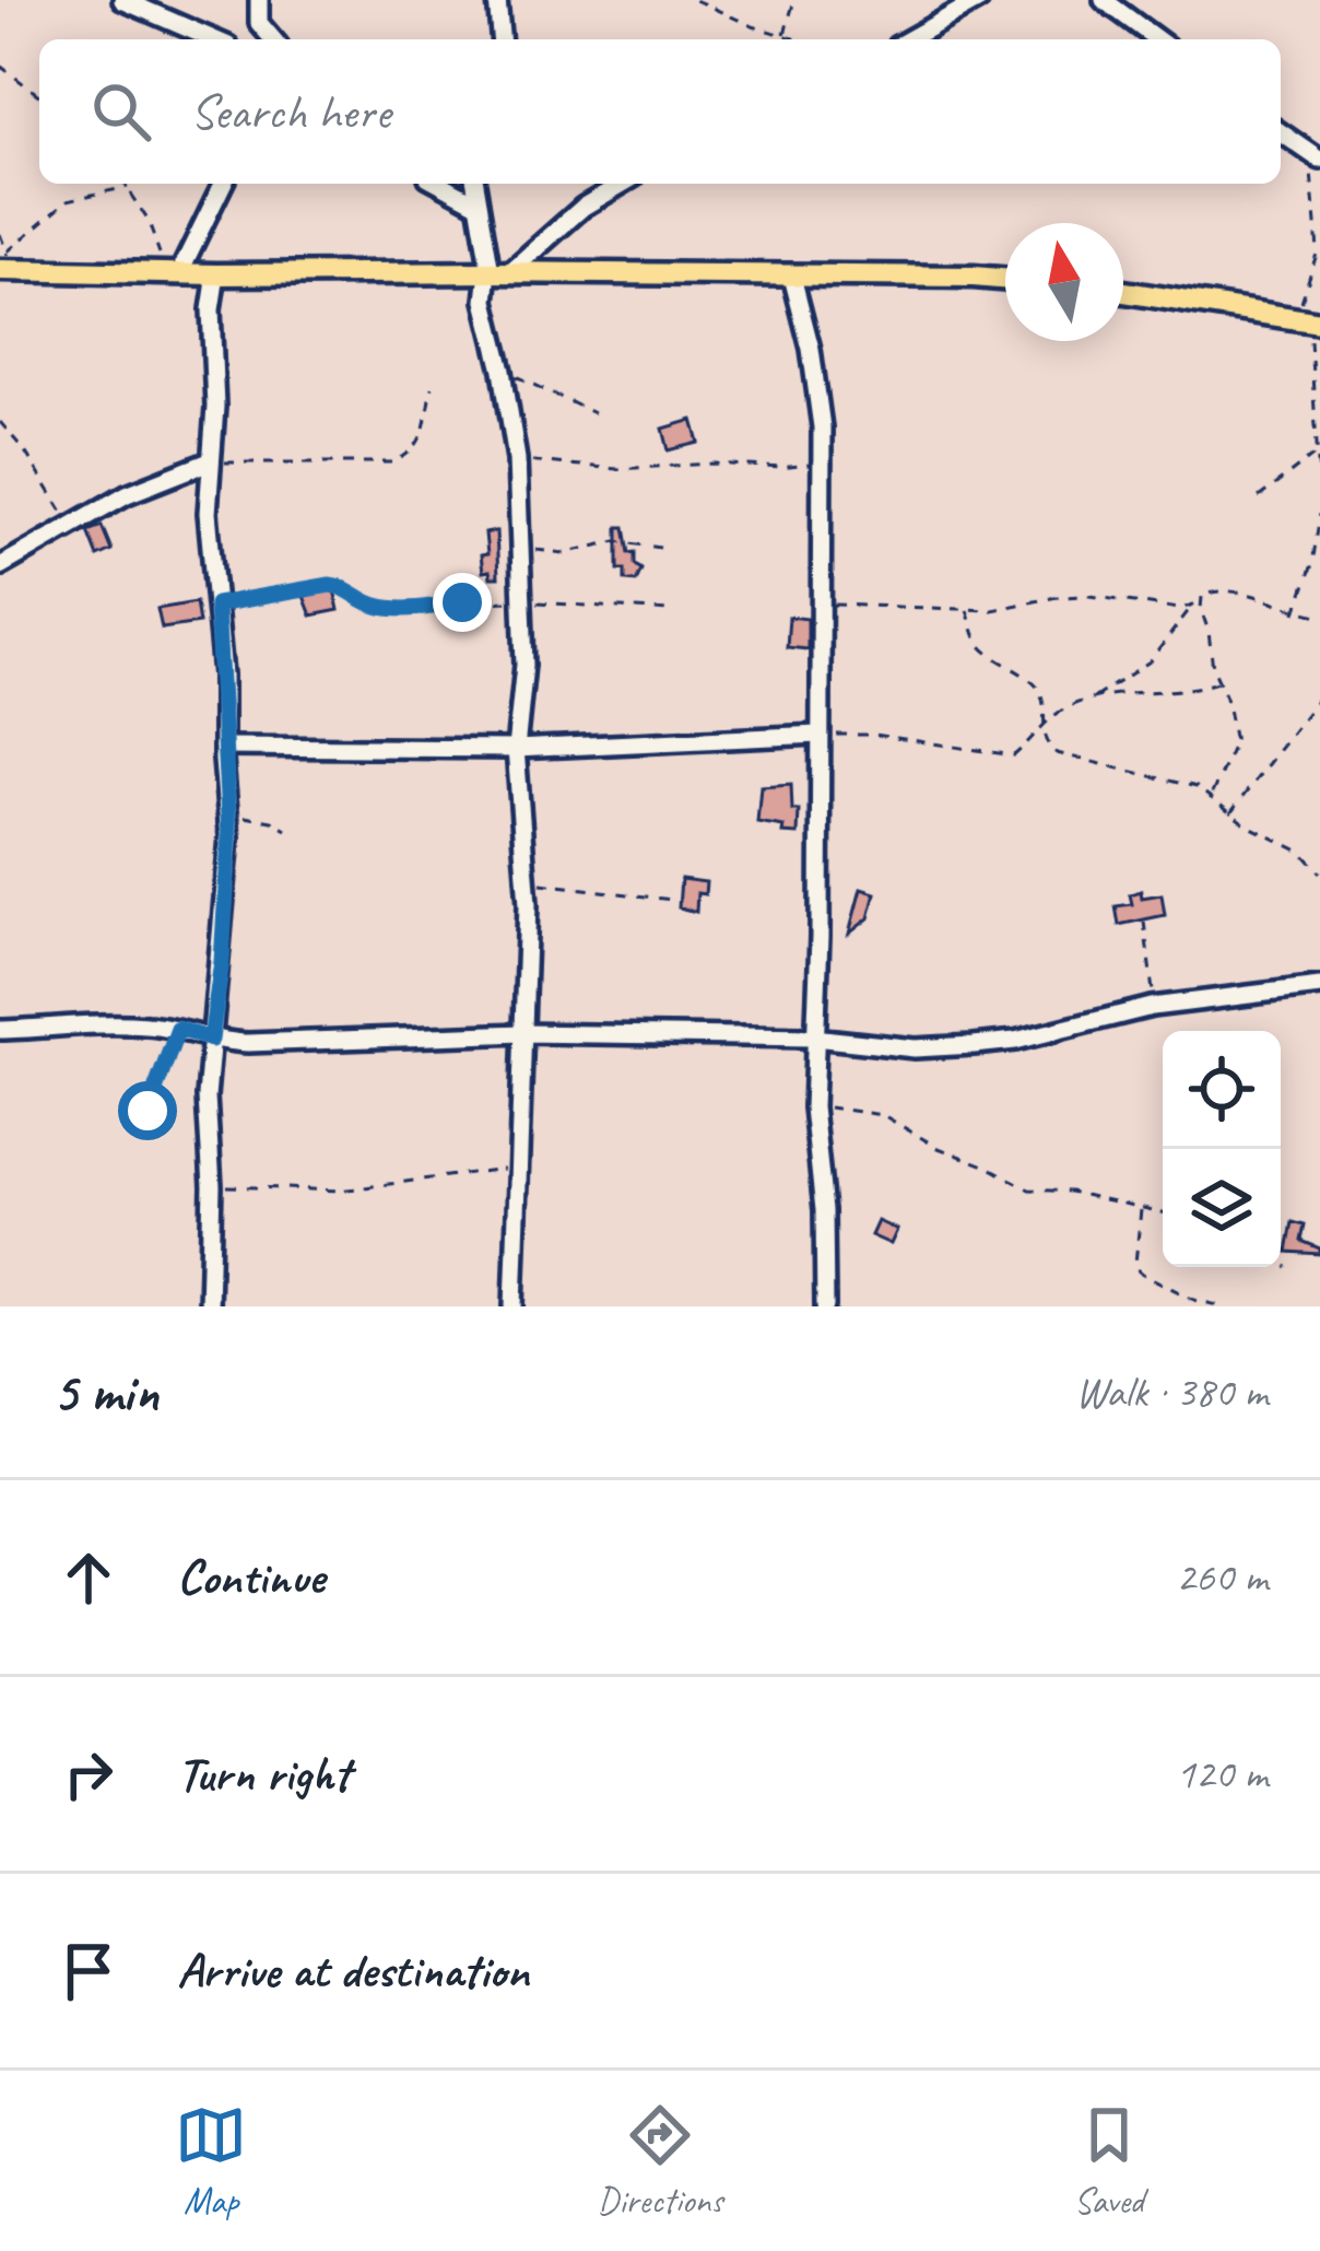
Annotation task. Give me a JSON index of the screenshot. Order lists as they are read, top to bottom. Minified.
{"north":"top","page":{"search":"Search here","heading":["5 min","Walk · 380 m"],"list":[["Continue","260 m"],["Turn right","120 m"],"Arrive at destination"],"nav":["Map","Directions","Saved"]}}
